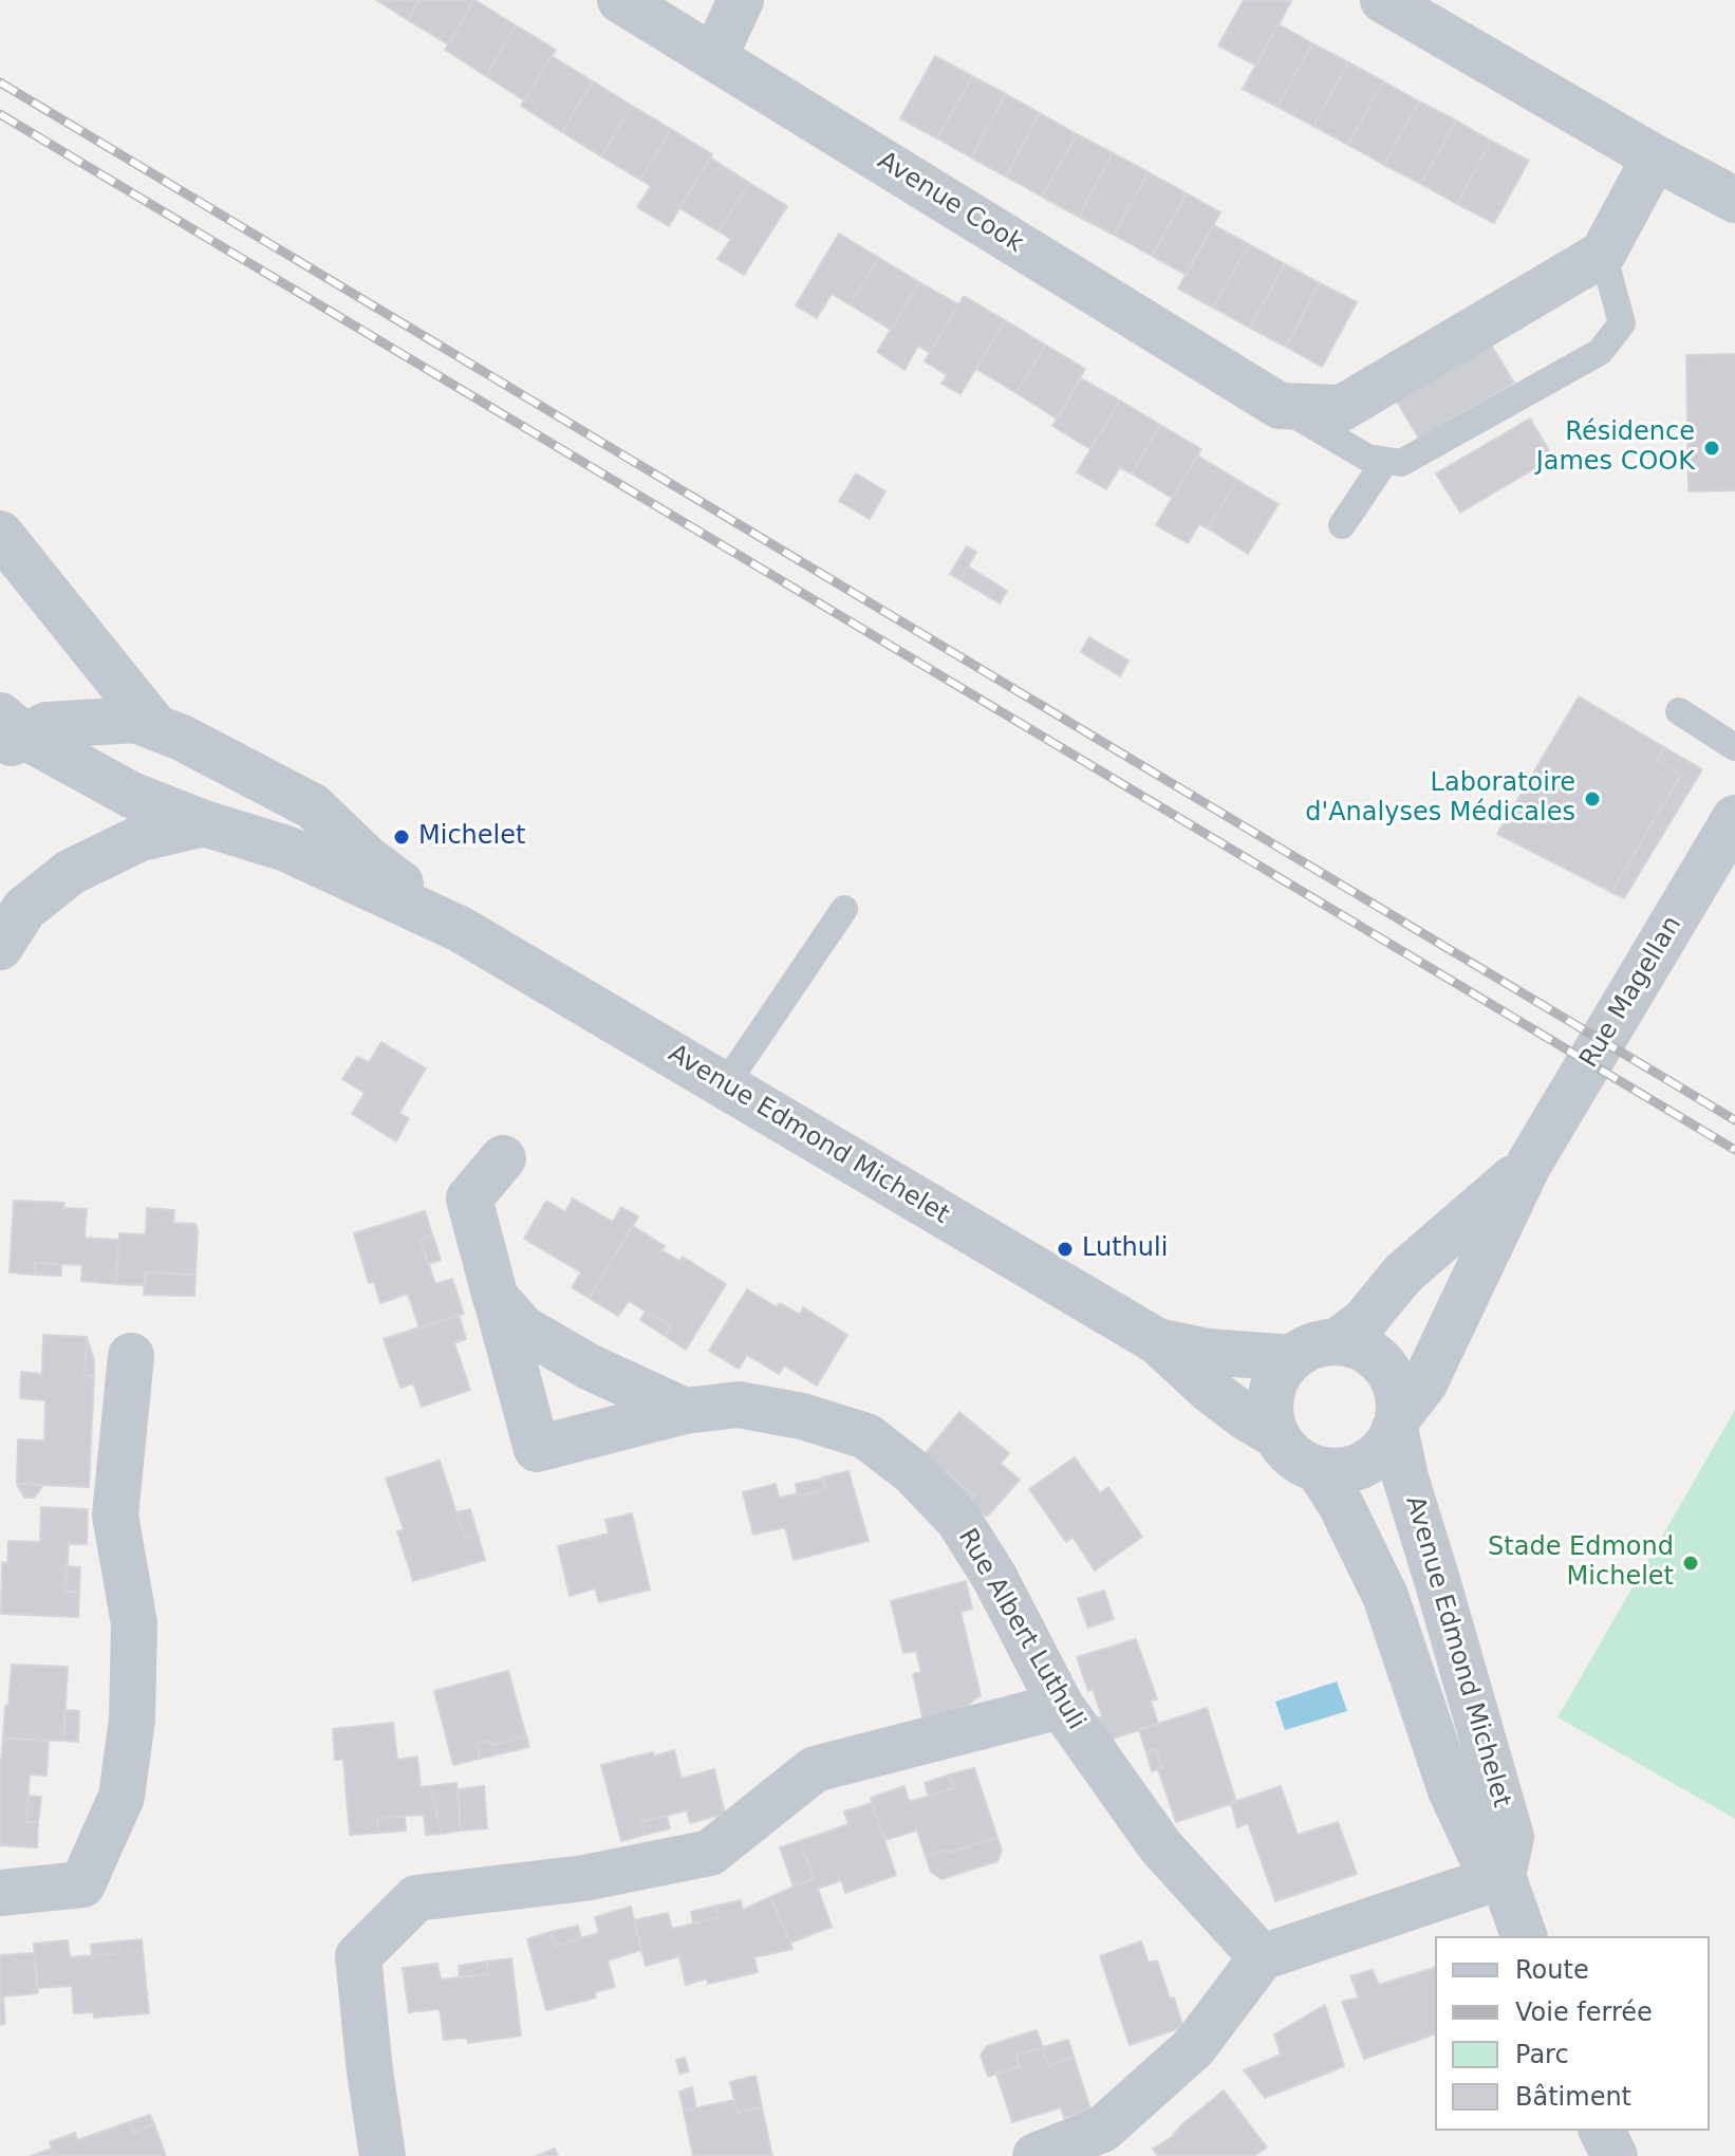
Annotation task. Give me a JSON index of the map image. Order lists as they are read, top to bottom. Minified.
{"streets":{"street":["Avenue Cook","Rue Magellan","Avenue Edmond Michelet","Rue Albert Luthuli"]},"crossings":[["Rue Magellan","Avenue Edmond Michelet"]],"places":["Résidence James COOK","Laboratoire d'Analyses Médicales","Michelet","Luthuli","Stade Edmond Michelet"],"legend":["Route","Voie ferrée","Parc","Bâtiment"]}
